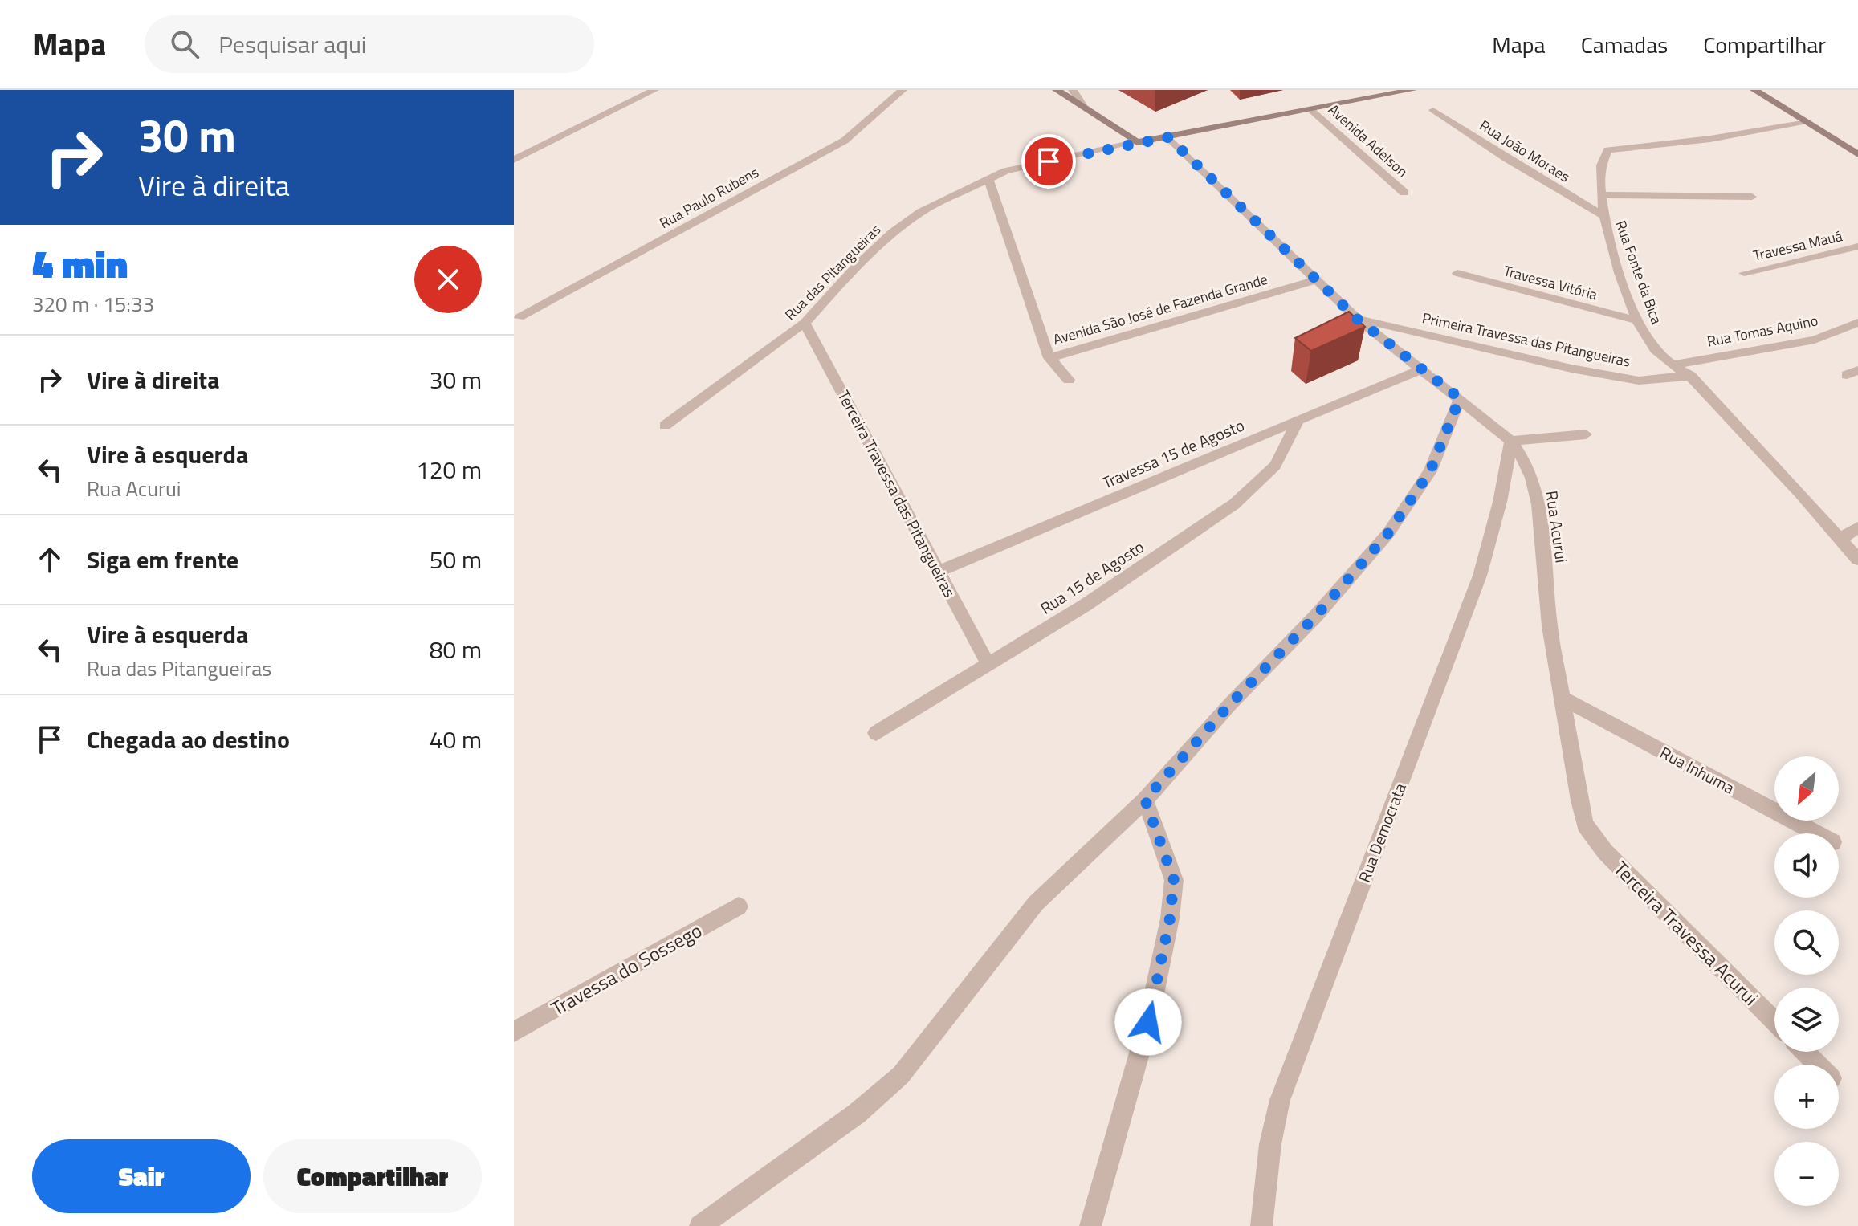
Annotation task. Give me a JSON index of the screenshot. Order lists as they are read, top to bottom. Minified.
{"streets":{"street":["Avenida Adelson","Rua João Moraes","Rua Paulo Rubens","Travessa Mauá","Rua das Pitangueiras","Rua Fonte da Bica","Travessa Vitória","Avenida São José de Fazenda Grande","Rua Tomas Aquino","Primeira Travessa das Pitangueiras","Travessa 15 de Agosto","Terceira Travessa das Pitangueiras","Rua Acurui","Rua 15 de Agosto","Rua Inhuma","Rua Democrata","Terceira Travessa Acurui","Travessa do Sossego"]},"crossings":[["Avenida Adelson","Rua das Pitangueiras"],["Rua João Moraes","Rua Fonte da Bica"],["Rua das Pitangueiras","Terceira Travessa das Pitangueiras"],["Rua Fonte da Bica","Travessa Vitória"],["Rua Fonte da Bica","Rua Tomas Aquino"],["Rua Fonte da Bica","Primeira Travessa das Pitangueiras"],["Avenida São José de Fazenda Grande","Rua Acurui"],["Primeira Travessa das Pitangueiras","Rua Acurui"],["Travessa 15 de Agosto","Terceira Travessa das Pitangueiras"],["Travessa 15 de Agosto","Rua Acurui"],["Travessa 15 de Agosto","Rua 15 de Agosto"],["Terceira Travessa das Pitangueiras","Rua 15 de Agosto"],["Rua Acurui","Rua Inhuma"],["Rua Acurui","Rua Democrata"],["Rua Acurui","Terceira Travessa Acurui"]],"north":"bottom left","page":{"header":"Mapa","search":"Pesquisar aqui","nav":["Mapa","Camadas","Compartilhar"],"turn":["30 m","Vire à direita"],"heading":["4 min","320 m · 15:33"],"list":[{"name":"Vire à direita","value":"30 m"},{"name":"Vire à esquerda","note":"Rua Acurui","value":"120 m"},{"name":"Siga em frente","value":"50 m"},{"name":"Vire à esquerda","note":"Rua das Pitangueiras","value":"80 m"},{"name":"Chegada ao destino","value":"40 m"}],"map_buttons":["+","−"],"buttons":["Sair","Compartilhar"]}}
